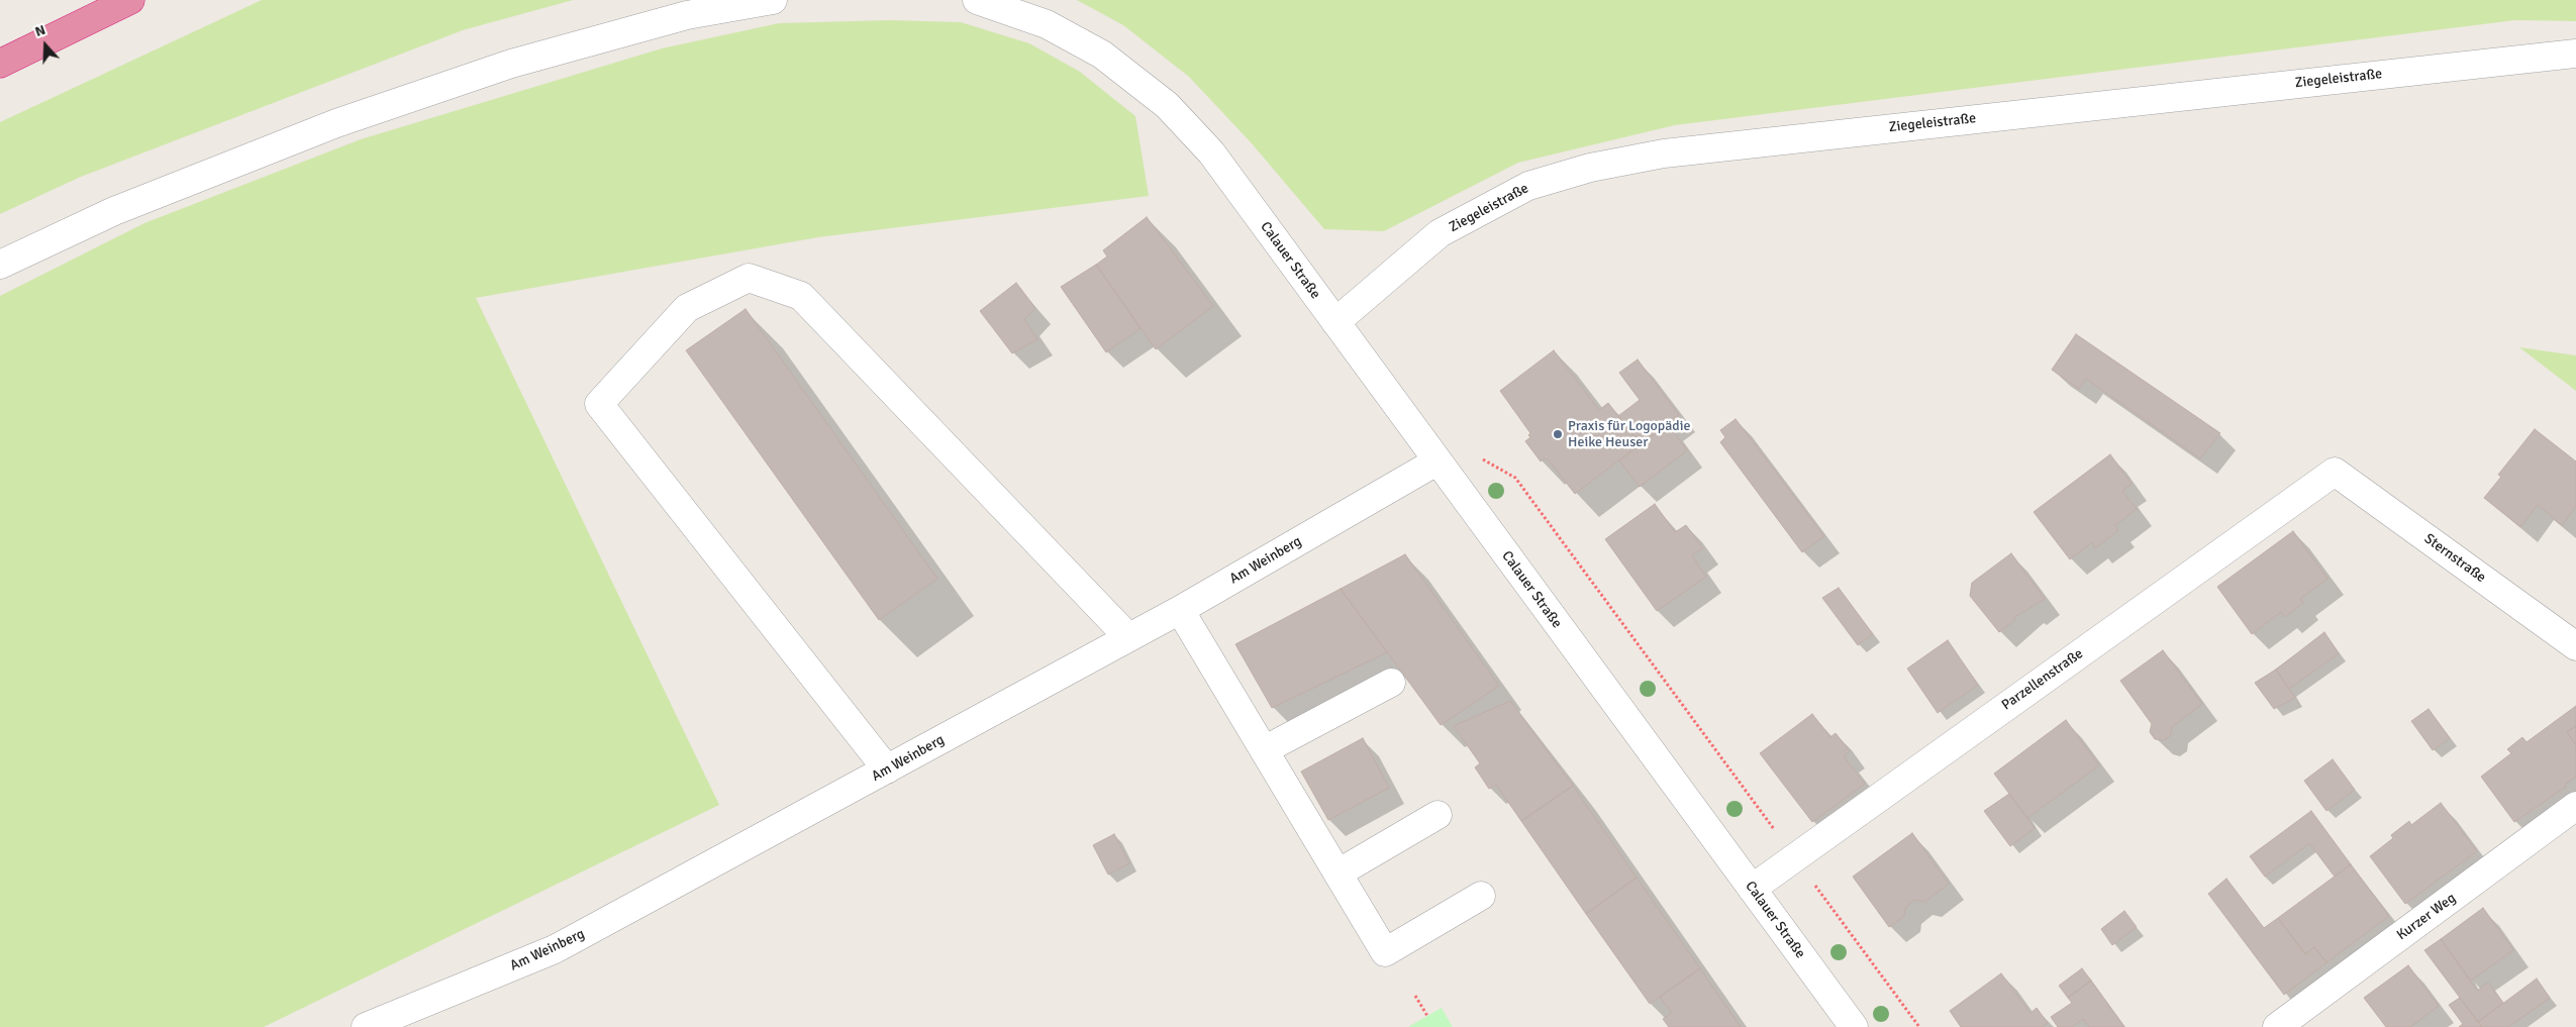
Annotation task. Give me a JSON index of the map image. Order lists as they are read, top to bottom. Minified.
{"streets":{"street":["Ziegeleistraße","Calauer Straße","Sternstraße","Am Weinberg","Parzellenstraße","Kurzer Weg"]},"crossings":[["Ziegeleistraße","Calauer Straße"],["Calauer Straße","Am Weinberg"],["Calauer Straße","Parzellenstraße"],["Sternstraße","Parzellenstraße"]],"places":["Praxis für Logopädie Heike Heuser"],"north":"top"}
